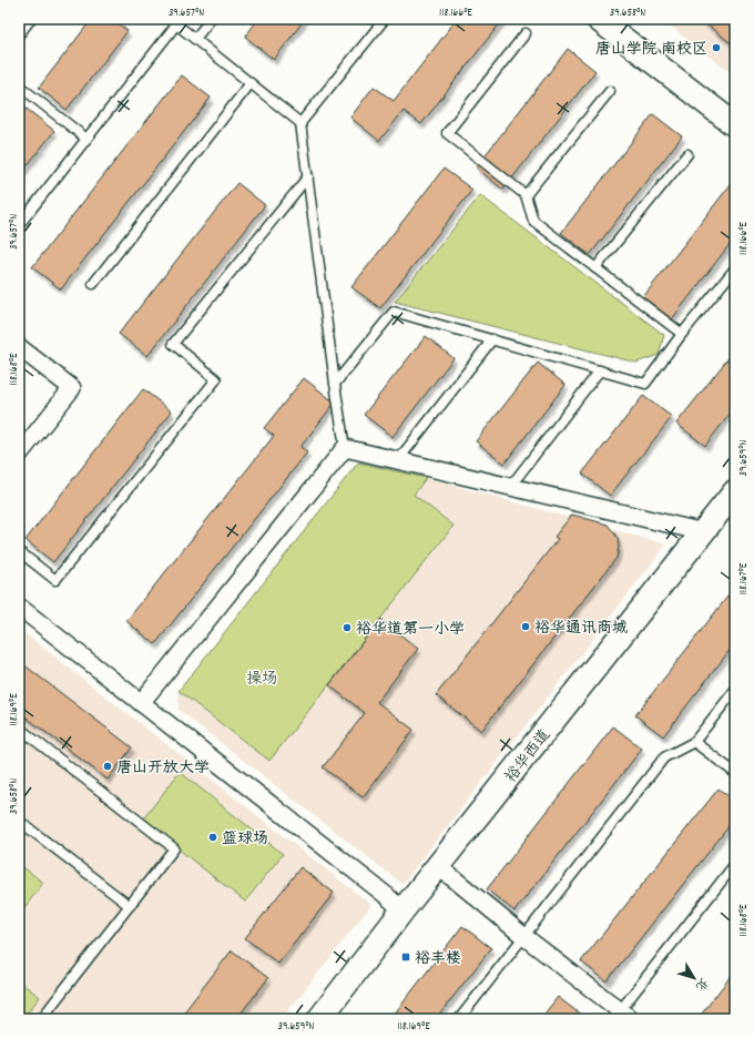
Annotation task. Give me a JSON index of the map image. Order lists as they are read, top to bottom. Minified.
{"streets":{"street":["裕华西道"]},"parks":["操场"],"places":{"other":["唐山学院 南校区","裕华通讯商城","裕华道第一小学","唐山开放大学","篮球场"],"transit":["裕丰楼"]},"north":"bottom right","coordinates":["39.657°N","118.166°E","39.658°N","118.168°E","39.659°N","118.167°E","118.169°E"]}
